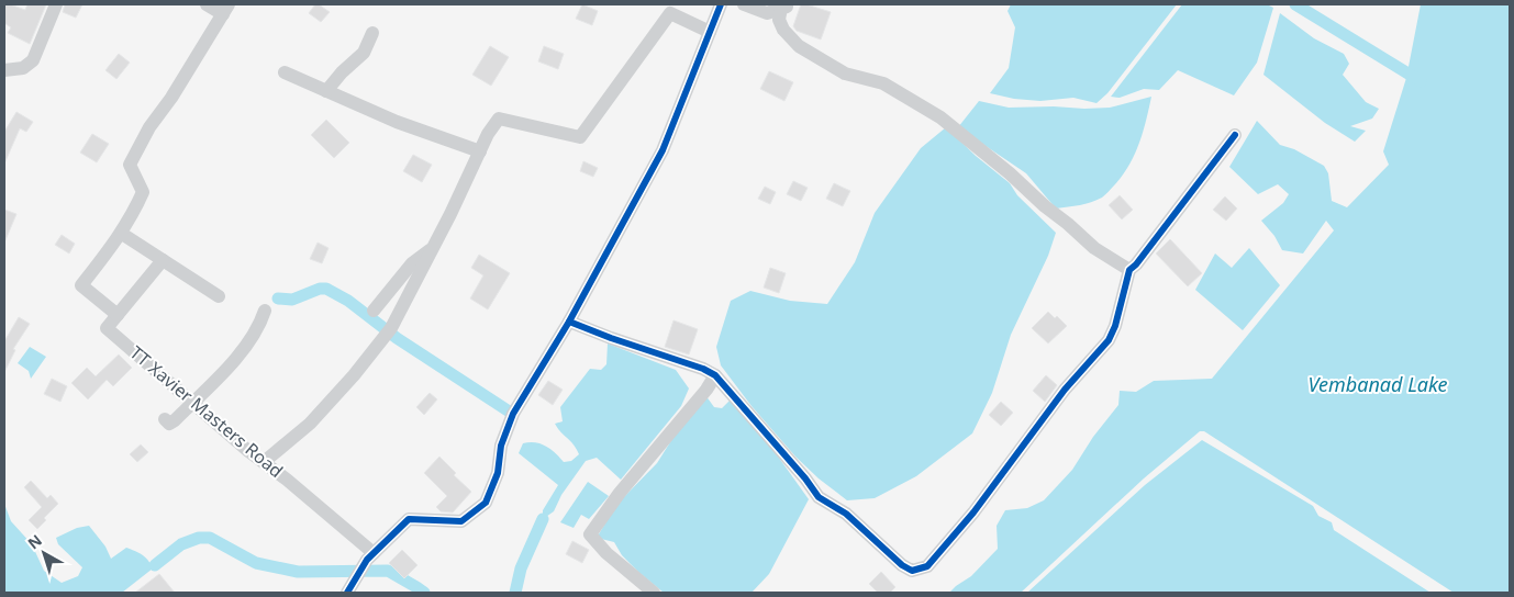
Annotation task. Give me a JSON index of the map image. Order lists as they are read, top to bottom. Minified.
{"streets":{"street":["TT Xavier Masters Road"]},"water":["Vembanad Lake"],"north":"top left"}
